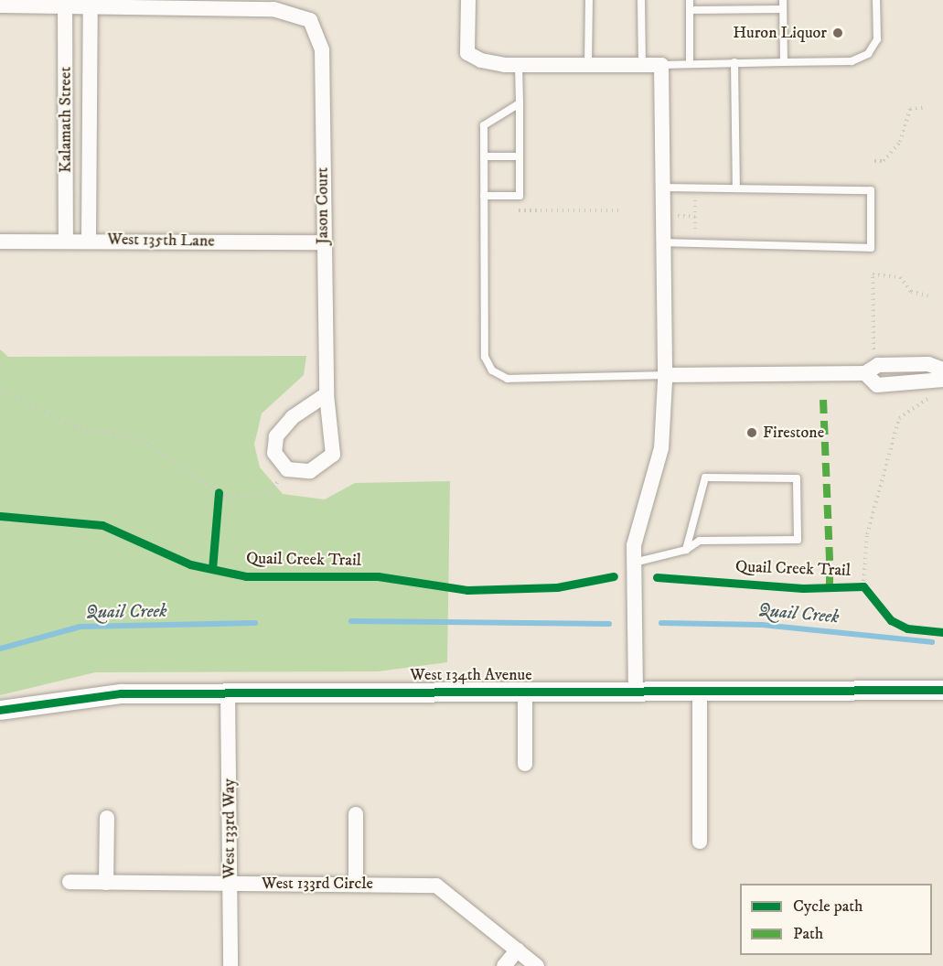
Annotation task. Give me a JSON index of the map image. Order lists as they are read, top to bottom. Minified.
{"streets":{"street":["Kalamath Street","Jason Court","West 135th Lane","West 134th Avenue","West 133rd Way","West 133rd Circle"],"cycle path":["Quail Creek Trail"]},"crossings":[["Kalamath Street","Jason Court"],["Kalamath Street","West 135th Lane"],["Jason Court","West 135th Lane"],["West 134th Avenue","West 133rd Way"],["West 133rd Way","West 133rd Circle"]],"water":["Quail Creek"],"places":["Huron Liquor","Firestone"],"legend":["Cycle path","Path"]}
